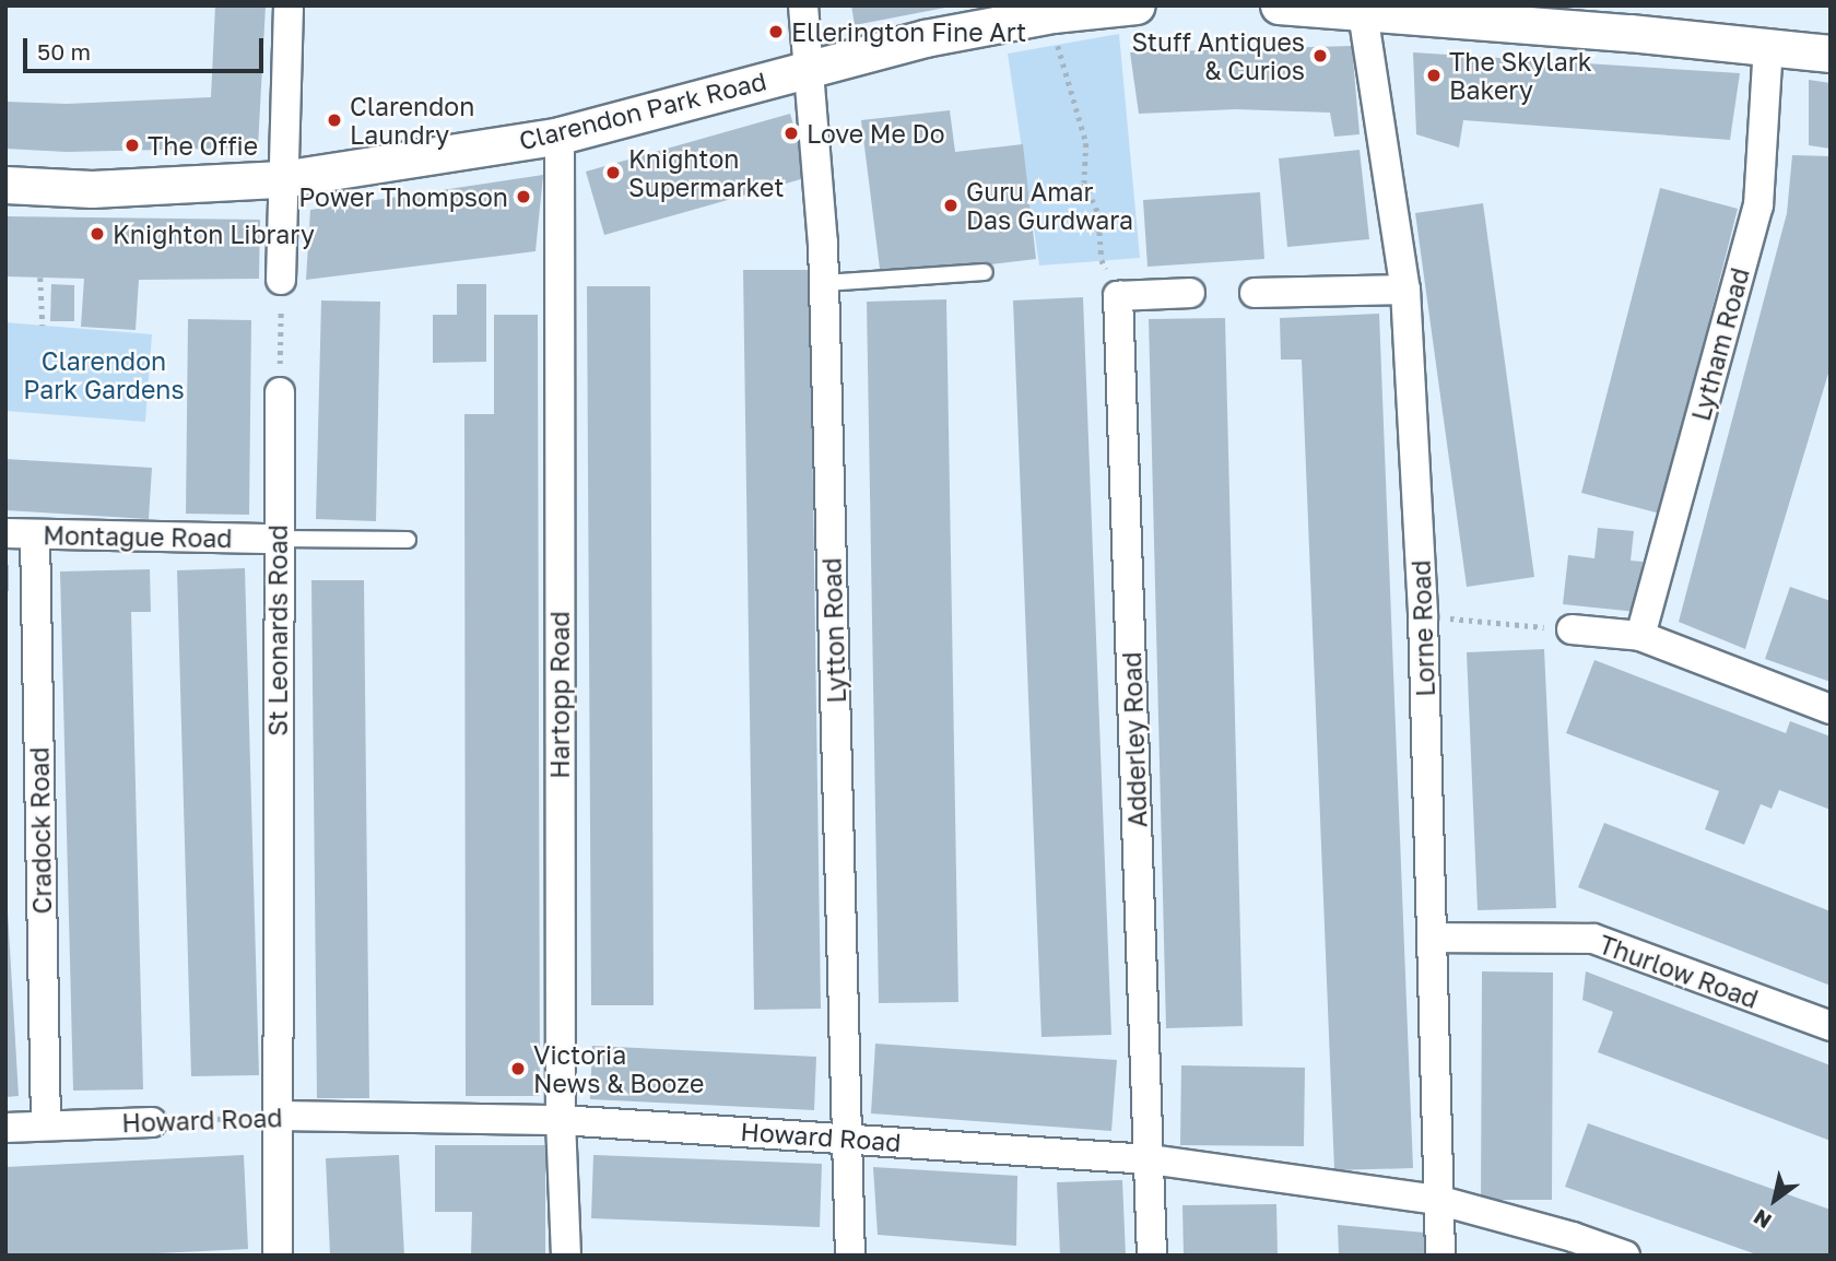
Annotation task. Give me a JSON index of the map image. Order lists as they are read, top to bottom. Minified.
{"streets":{"street":["Clarendon Park Road","Lytham Road","Montague Road","Lorne Road","St Leonards Road","Lytton Road","Hartopp Road","Adderley Road","Cradock Road","Thurlow Road","Howard Road"]},"crossings":[["Clarendon Park Road","Lytton Road"],["Clarendon Park Road","Hartopp Road"],["Montague Road","St Leonards Road"],["Montague Road","Cradock Road"],["Lorne Road","Thurlow Road"],["Lorne Road","Howard Road"],["St Leonards Road","Howard Road"],["Lytton Road","Howard Road"],["Hartopp Road","Howard Road"],["Adderley Road","Howard Road"],["Cradock Road","Howard Road"]],"parks":["Clarendon Park Gardens"],"places":["Ellerington Fine Art","Stuff Antiques & Curios","The Skylark Bakery","Clarendon Laundry","Love Me Do","The Offie","Knighton Supermarket","Power Thompson","Guru Amar Das Gurdwara","Knighton Library","Victoria News & Booze"],"scale_bar":"50 m","north":"bottom left"}
